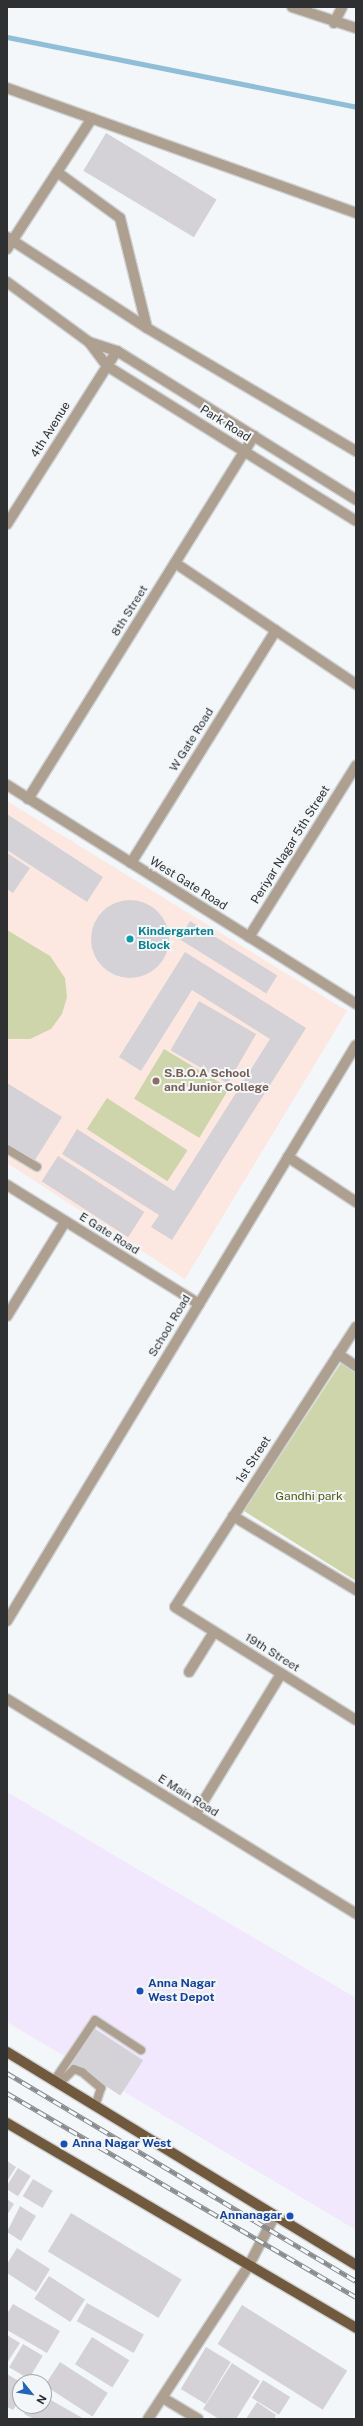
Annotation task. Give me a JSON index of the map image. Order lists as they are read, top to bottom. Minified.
{"streets":{"street":["Park Road","4th Avenue","8th Street","W Gate Road","Periyar Nagar 5th Street","West Gate Road","E Gate Road","School Road","1st Street","19th Street","E Main Road"]},"crossings":[["Park Road","4th Avenue"],["Park Road","8th Street"],["8th Street","West Gate Road"],["W Gate Road","West Gate Road"],["Periyar Nagar 5th Street","West Gate Road"],["E Gate Road","School Road"],["1st Street","19th Street"]],"parks":["Gandhi park"],"places":["Kindergarten Block","S.B.O.A School and Junior College","Anna Nagar West Depot","Anna Nagar West","Annanagar"],"north":"bottom right"}
